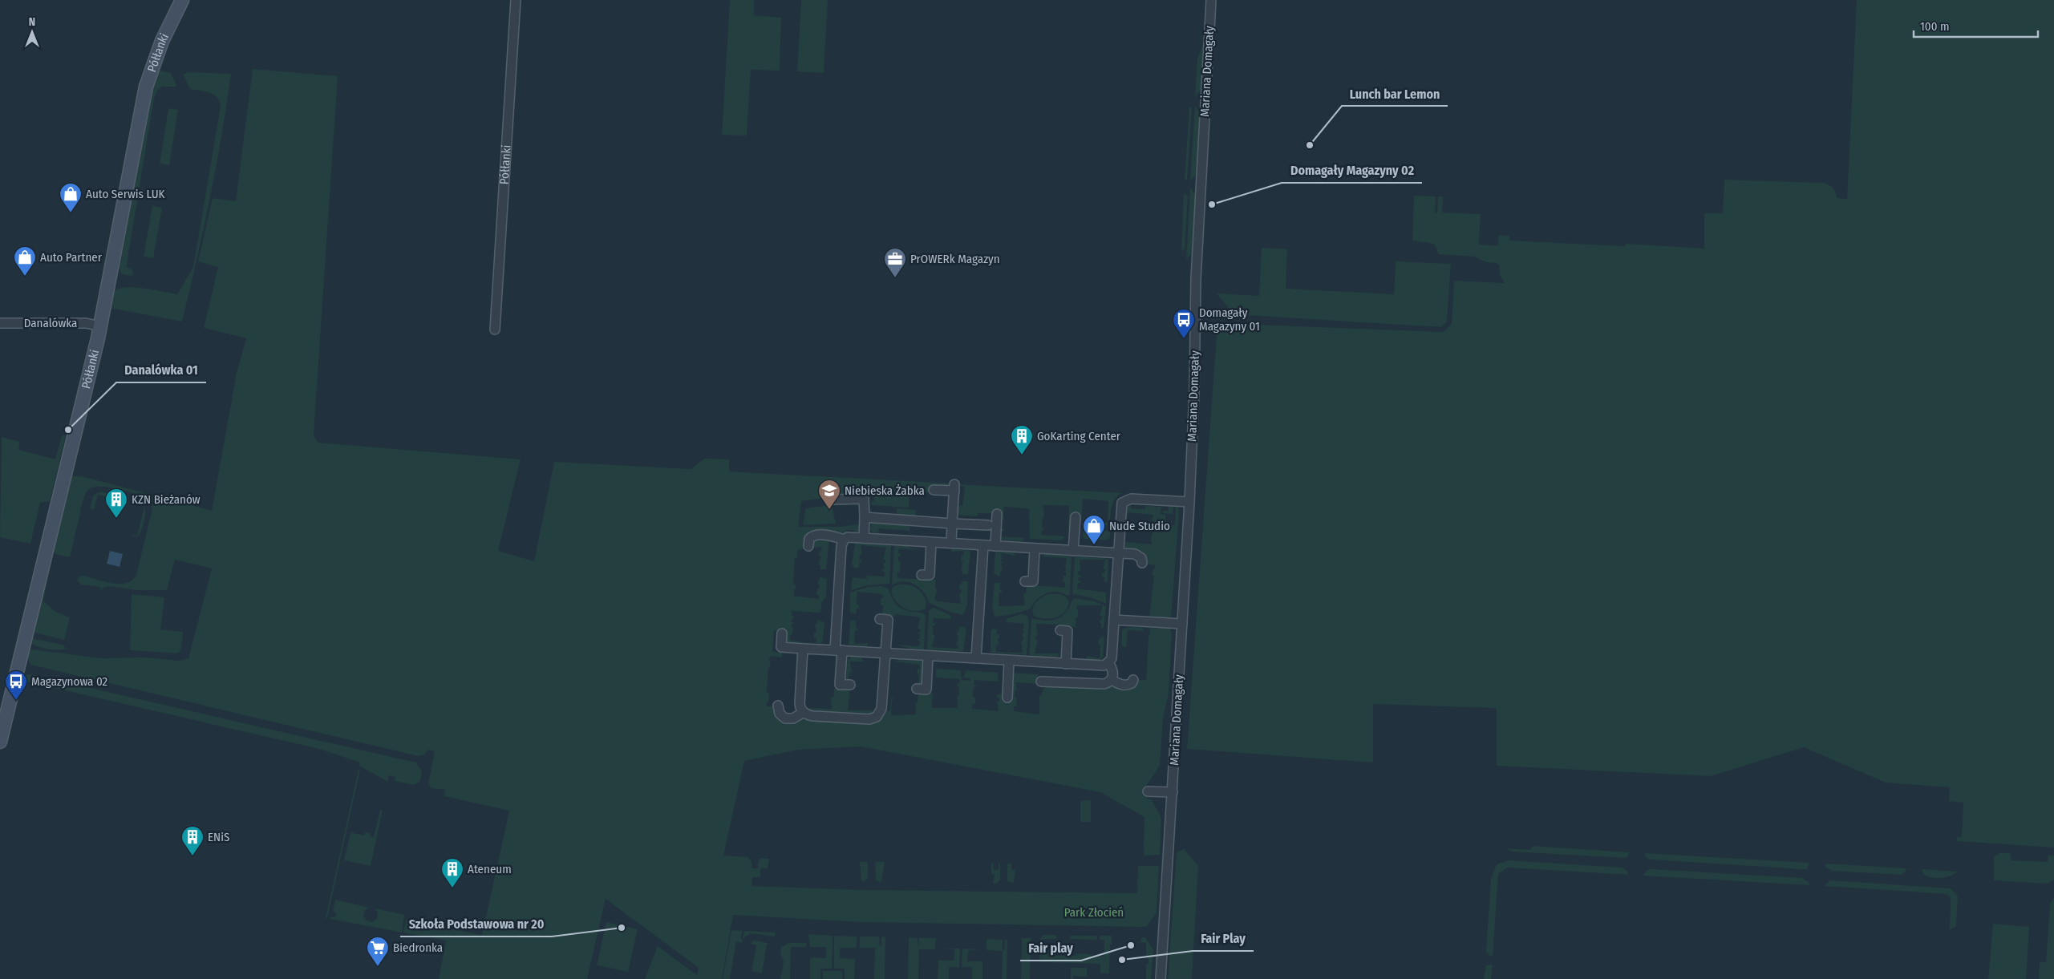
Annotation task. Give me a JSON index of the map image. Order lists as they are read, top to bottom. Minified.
{"streets":{"street":["Półłanki","Mariana Domagały","Danalówka"]},"crossings":[["Półłanki","Danalówka"]],"parks":["Park Złocień"],"places":{"other":["Lunch bar Lemon","Domagały Magazyny 02","Danalówka 01","Szkoła Podstawowa nr 20","Fair play","Fair Play"],"shop":["Auto Serwis LUK","Auto Partner","Nude Studio"],"office":["PrOWERk Magazyn"],"bus stop":["Domagały Magazyny 01","Magazynowa 02"],"building":["GoKarting Center","KZN Bieżanów","ENiS","Ateneum"],"school or university":["Niebieska Żabka"],"supermarket":["Biedronka"]},"scale_bar":"100 m","north":"top"}
